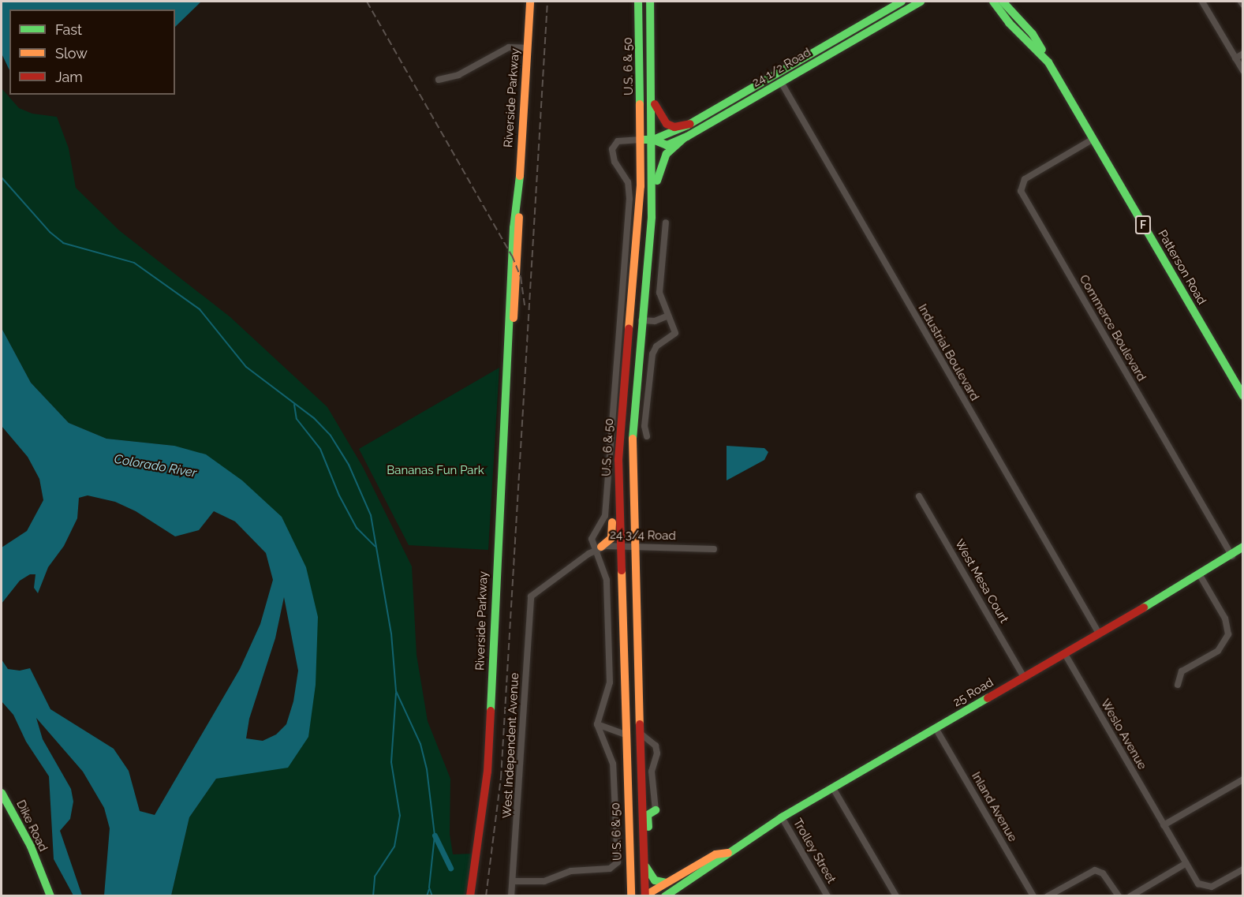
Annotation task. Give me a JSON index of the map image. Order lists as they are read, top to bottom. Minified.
{"streets":{"main road":["U.S. 6 & 50","24 1/2 Road","Riverside Parkway","F","Patterson Road","25 Road","Dike Road"],"street":["Commerce Boulevard","Industrial Boulevard","24 3/4 Road","West Mesa Court","Weslo Avenue","West Independent Avenue","Inland Avenue","Trolley Street"]},"crossings":[["U.S. 6 & 50","24 1/2 Road"],["U.S. 6 & 50","24 3/4 Road"],["U.S. 6 & 50","25 Road"],["24 1/2 Road","Industrial Boulevard"],["Patterson Road","Commerce Boulevard"],["Commerce Boulevard","25 Road"],["Industrial Boulevard","25 Road"],["24 3/4 Road","West Independent Avenue"],["West Mesa Court","25 Road"],["25 Road","Weslo Avenue"],["25 Road","Inland Avenue"],["25 Road","Trolley Street"]],"water":["Colorado River"],"parks":["Bananas Fun Park"],"legend":["Fast","Slow","Jam"]}
